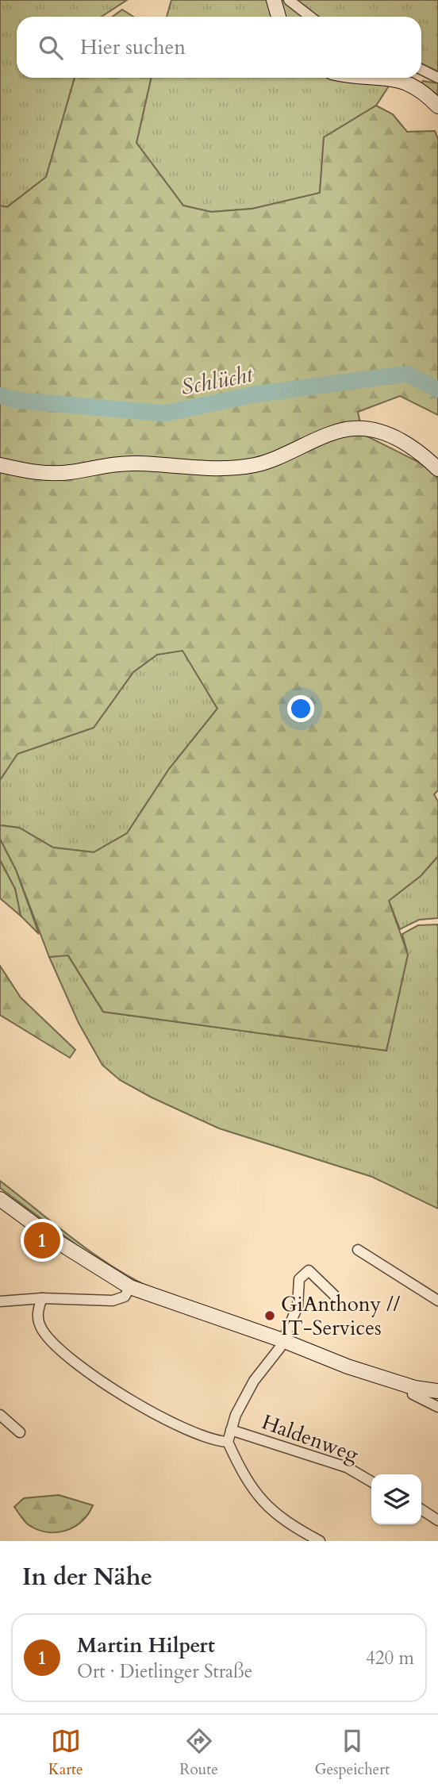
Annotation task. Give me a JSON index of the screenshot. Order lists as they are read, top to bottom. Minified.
{"streets":{"street":["Haldenweg"]},"water":["Schlücht"],"places":["GiAnthony // IT-Services"],"page":{"search":"Hier suchen","pins":"1","heading":"In der Nähe","list":[{"mark":"1","name":"Martin Hilpert","note":"Ort · Dietlinger Straße","value":"420 m"}],"nav":["Karte","Route","Gespeichert"]}}
